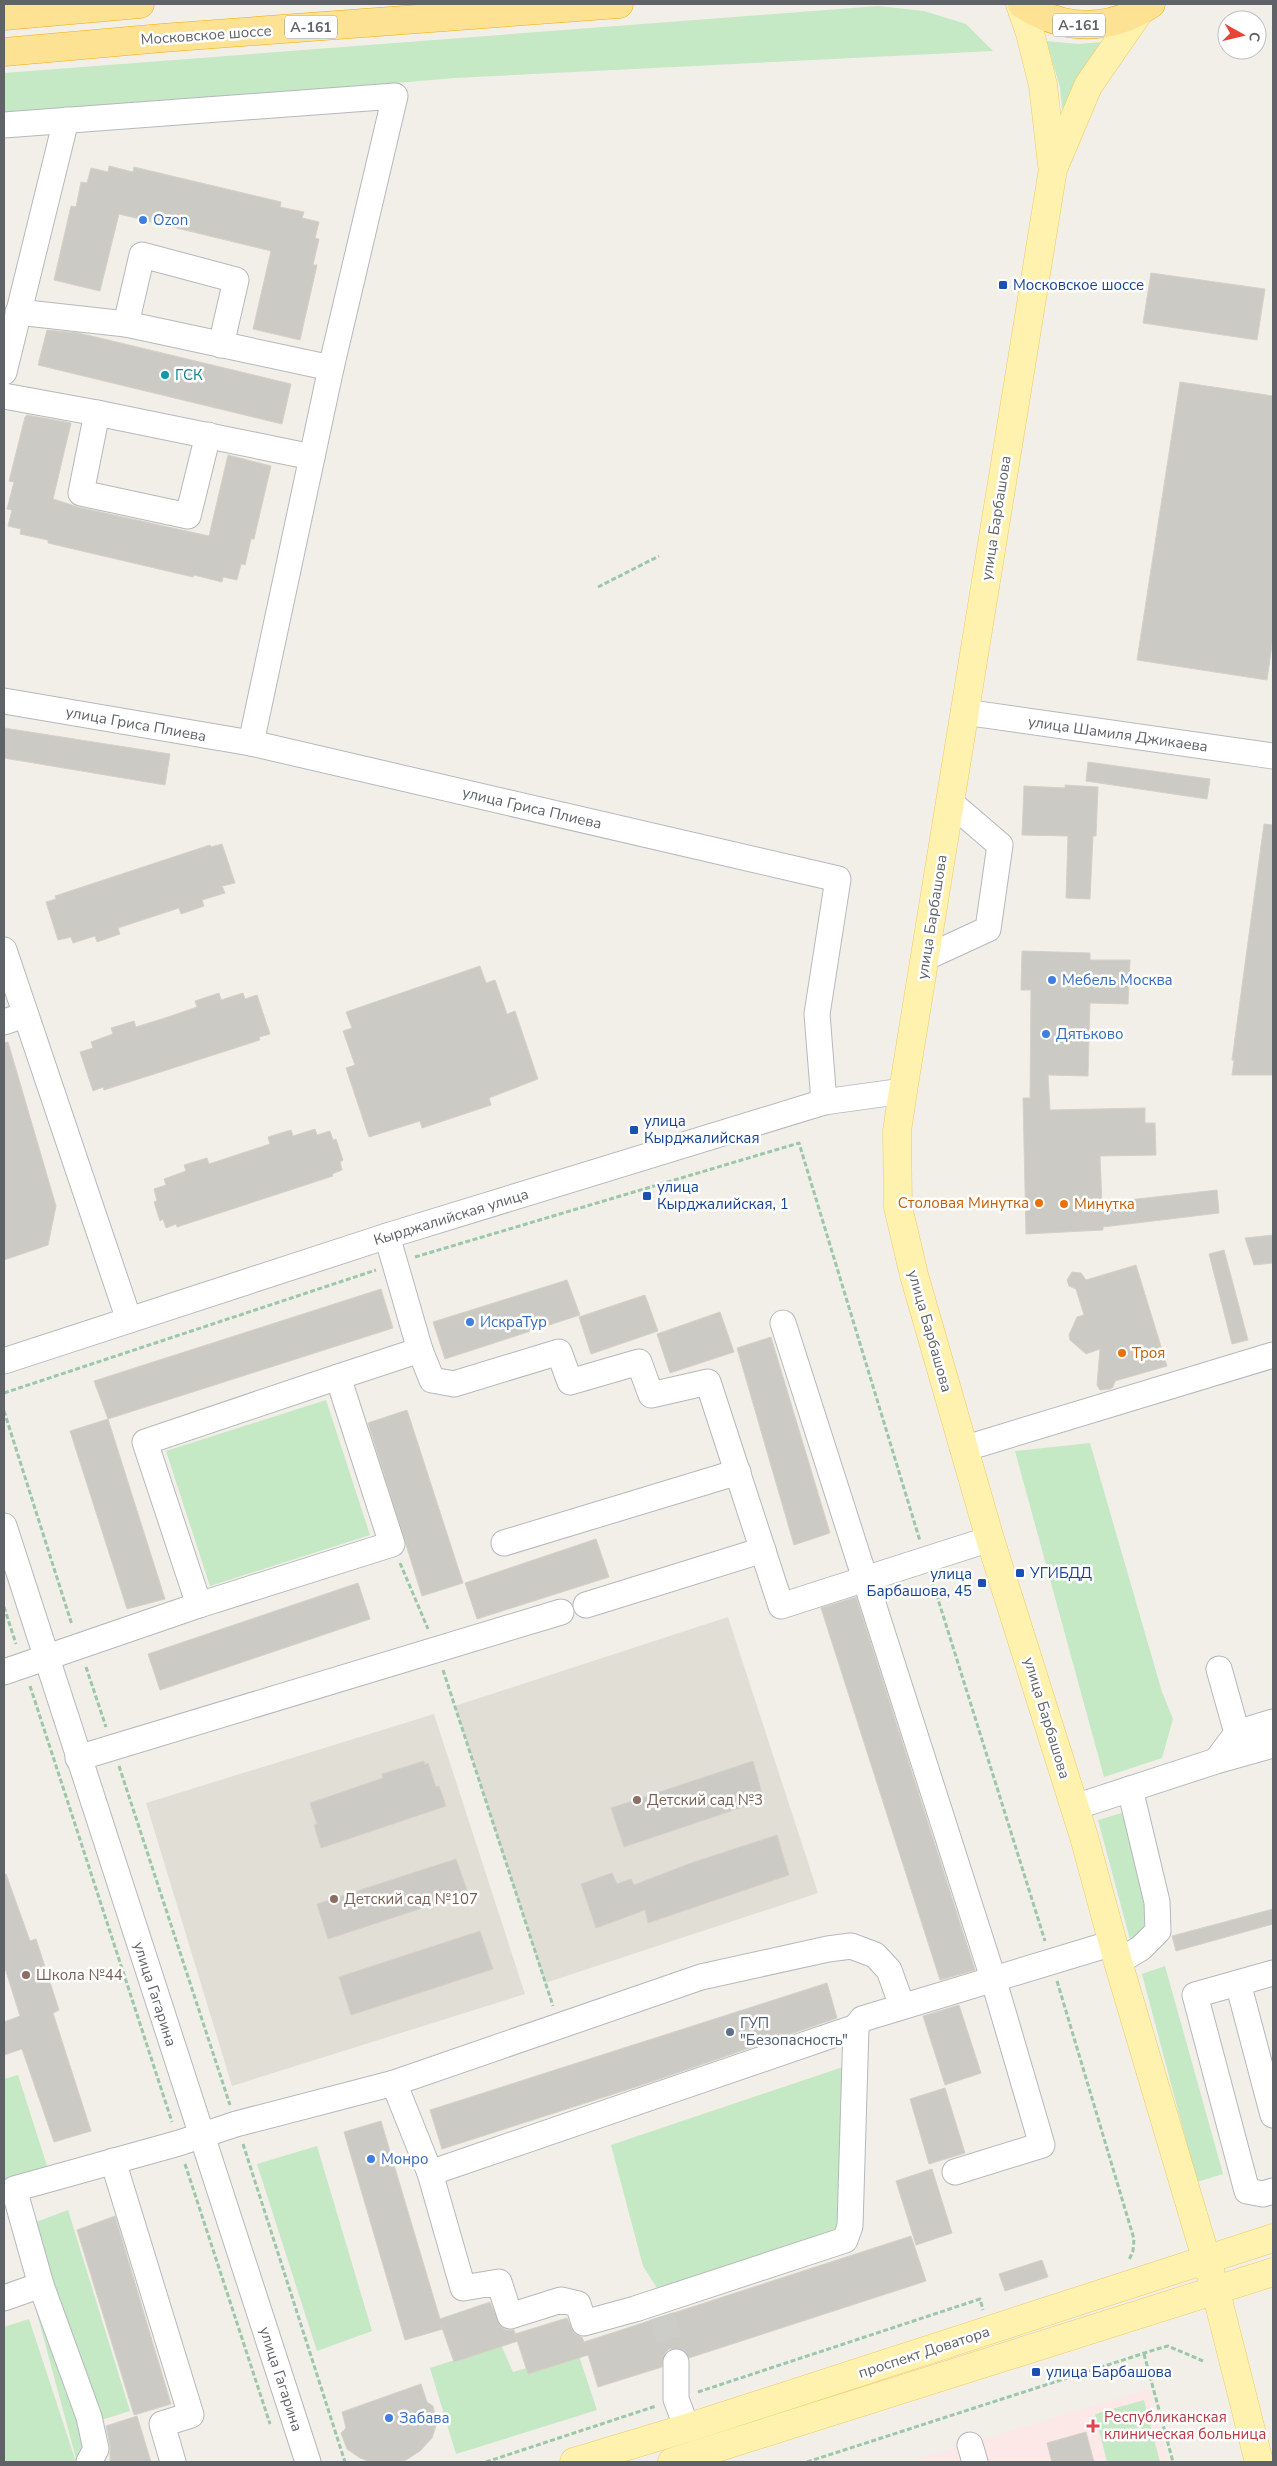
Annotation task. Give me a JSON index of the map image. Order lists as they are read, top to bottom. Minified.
{"streets":{"highway":["А-161","Московское шоссе"],"main road":["улица Барбашова","проспект Доватора"],"street":["улица Гриса Плиева","улица Шамиля Джикаева","Кырджалийская улица","улица Гагарина"]},"crossings":[["А-161","улица Барбашова"],["улица Барбашова","улица Шамиля Джикаева"],["улица Барбашова","Кырджалийская улица"],["улица Барбашова","проспект Доватора"],["улица Гриса Плиева","Кырджалийская улица"]],"places":{"other":["Ozon","ГСК","Мебель Москва","Дятьково","Столовая Минутка","Минутка","ИскраТур","Троя","Детский сад №3","Детский сад №107","Школа №44","ГУП \"Безопасность\"","Монро","Забава"],"transit":["Московское шоссе","улица Кырджалийская","улица Кырджалийская, 1","УГИБДД","улица Барбашова, 45","улица Барбашова"],"health":["Республиканская клиническая больница"]},"north":"right"}
